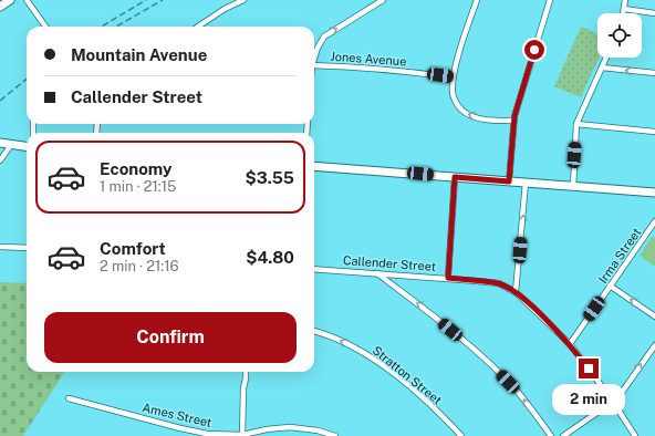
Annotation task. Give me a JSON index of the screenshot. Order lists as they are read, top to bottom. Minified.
{"streets":{"street":["Jones Avenue","Irma Street","Callender Street","Stratton Street","Ames Street"]},"crossings":[["Irma Street","Callender Street"]],"one_way":["Stratton Street"],"page":{"banner":["Mountain Avenue","Callender Street"],"list":[{"name":"Economy","note":"1 min · 21:15","value":"$3.55"},{"name":"Comfort","note":"2 min · 21:16","value":"$4.80"}],"buttons":"Confirm","bubble":"2 min"}}
